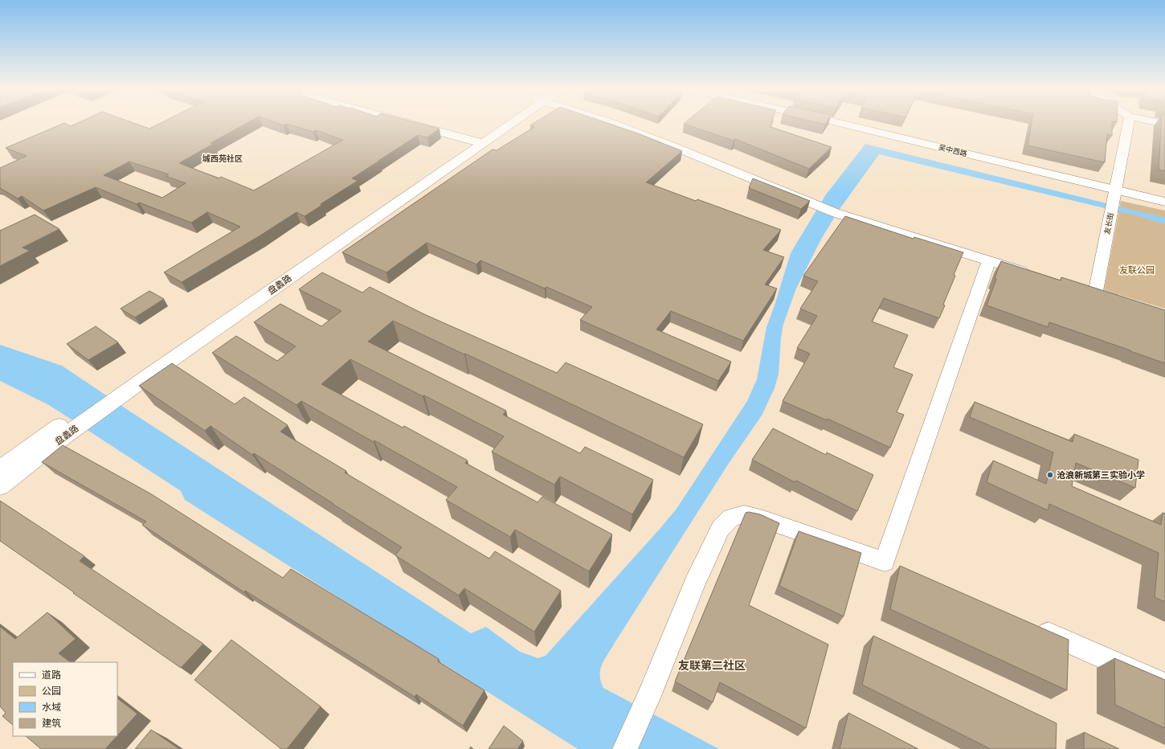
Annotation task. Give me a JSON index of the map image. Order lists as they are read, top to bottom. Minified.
{"streets":{"main road":["吴中西路","盘蠡路"],"street":["友长街"]},"crossings":[["吴中西路","友长街"]],"districts":["城西苑社区","友联第二社区"],"parks":["友联公园"],"places":["沧浪新城第三实验小学"],"legend":["道路","公园","水域","建筑"]}
